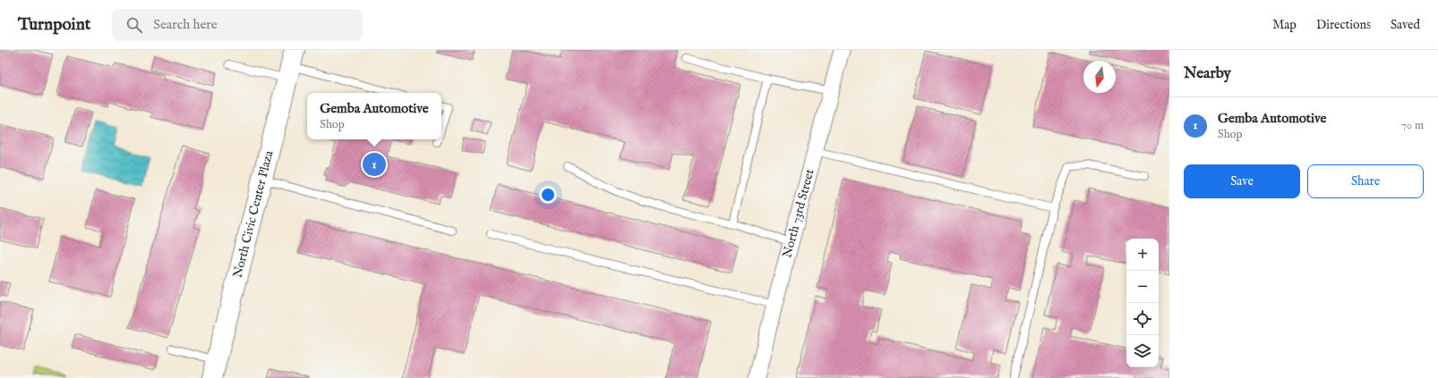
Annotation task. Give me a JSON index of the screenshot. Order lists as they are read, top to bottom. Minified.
{"streets":{"street":["North 73rd Street","North Civic Center Plaza"]},"north":"bottom","page":{"header":"Turnpoint","search":"Search here","nav":["Map","Directions","Saved"],"heading":"Nearby","popup":["Gemba Automotive","Shop"],"list":[{"mark":"1","name":"Gemba Automotive","note":"Shop","value":"70 m"}],"pins":"1","buttons":["Save","Share"],"map_buttons":["+","−"]}}
